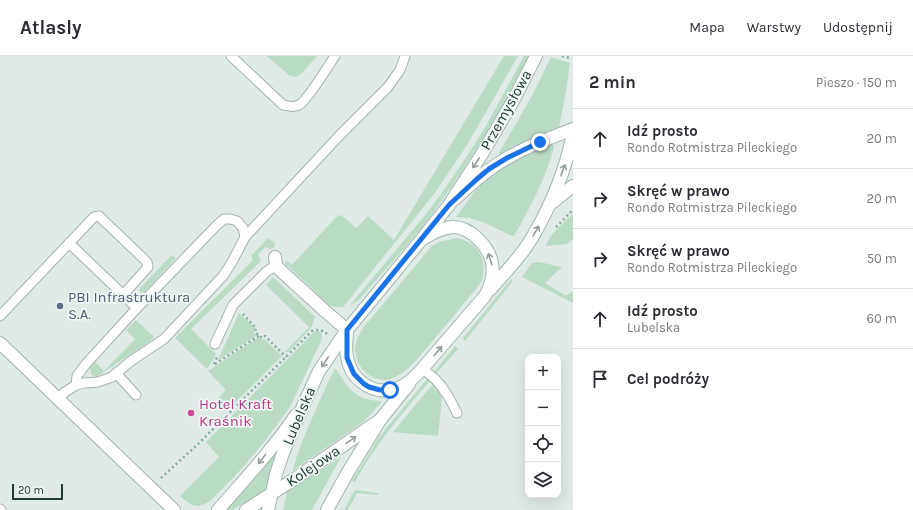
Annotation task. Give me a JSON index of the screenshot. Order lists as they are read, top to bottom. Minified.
{"streets":{"main road":["Przemysłowa","Lubelska","Kolejowa"]},"crossings":[["Lubelska","Kolejowa"]],"places":["PBI Infrastruktura S.A.","Hotel Kraft Kraśnik"],"scale_bar":"20 m","page":{"header":"Atlasly","nav":["Mapa","Warstwy","Udostępnij"],"heading":["2 min","Pieszo · 150 m"],"list":[["Idź prosto","Rondo Rotmistrza Pileckiego","20 m"],["Skręć w prawo","Rondo Rotmistrza Pileckiego","20 m"],["Skręć w prawo","Rondo Rotmistrza Pileckiego","50 m"],["Idź prosto","Lubelska","60 m"],"Cel podróży"],"map_buttons":["+","−"],"scale":"20 m"}}
